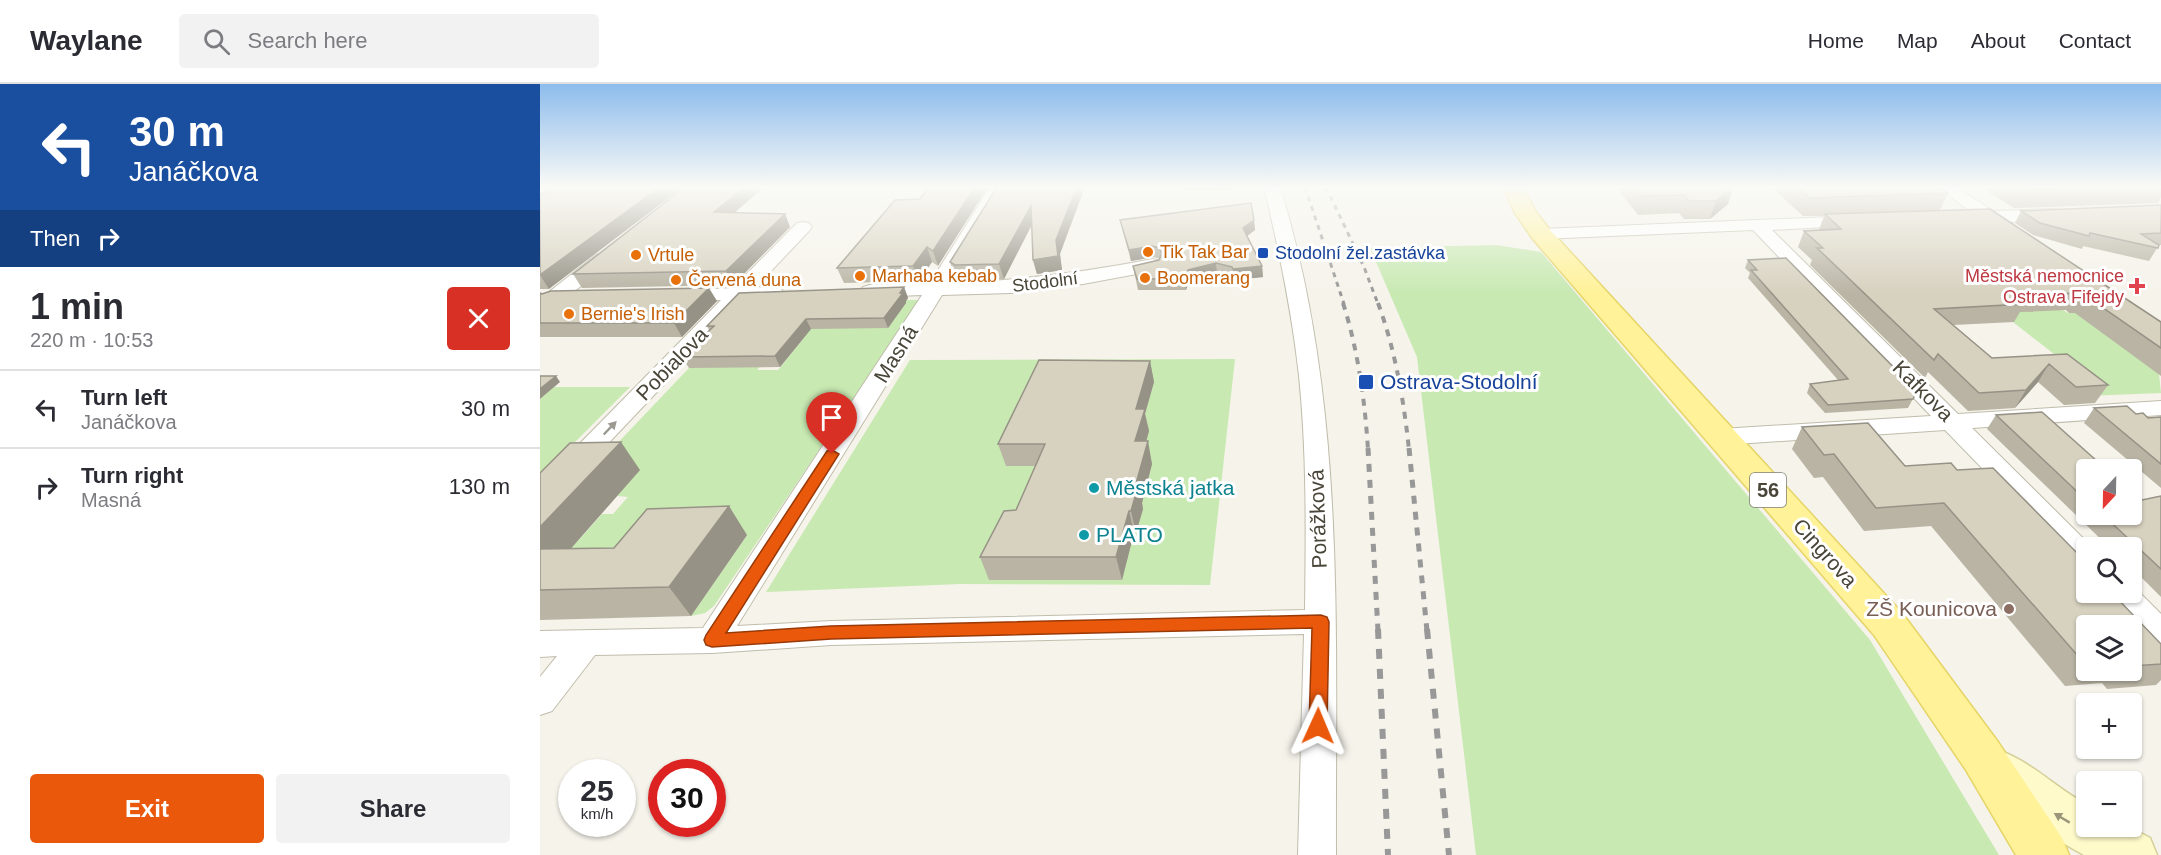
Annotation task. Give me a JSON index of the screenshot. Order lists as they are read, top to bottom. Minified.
{"streets":{"main road":["56","Cingrova"],"street":["Stodolní","Masná","Pobialova","Kafkova","Porážková"]},"crossings":[["Stodolní","Masná"]],"places":{"other":["Tik Tak Bar","Vrtule","Marhaba kebab","Boomerang","Červená duna","Bernie's Irish","Městská jatka","PLATO","ZŠ Kounicova"],"transit":["Stodolní žel.zastávka","Ostrava-Stodolní"],"health":["Městská nemocnice Ostrava Fifejdy"]},"north":"bottom","page":{"header":"Waylane","search":"Search here","nav":["Home","Map","About","Contact"],"turn":["30 m","Janáčkova"],"then":"Then","heading":["1 min","220 m · 10:53"],"list":[{"name":"Turn left","note":"Janáčkova","value":"30 m"},{"name":"Turn right","note":"Masná","value":"130 m"}],"map_buttons":["+","−"],"speed":"25 km/h","limit":"30","buttons":["Exit","Share"]}}
